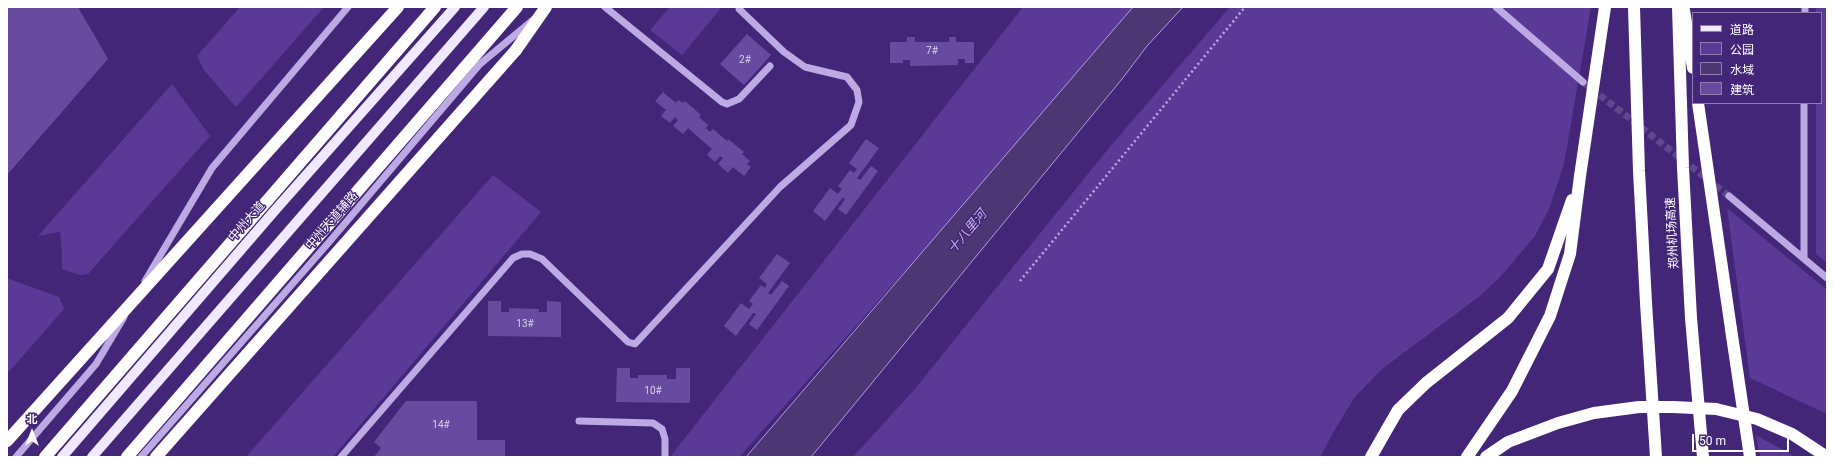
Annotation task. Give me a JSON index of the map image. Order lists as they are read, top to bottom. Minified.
{"streets":{"highway":["中州大道","郑州机场高速"],"street":["中州大道辅路"]},"water":["十八里河"],"house_numbers":["7#","2#","13#","10#","14#"],"legend":["道路","公园","水域","建筑"],"scale_bar":"50 m","north":"top"}
